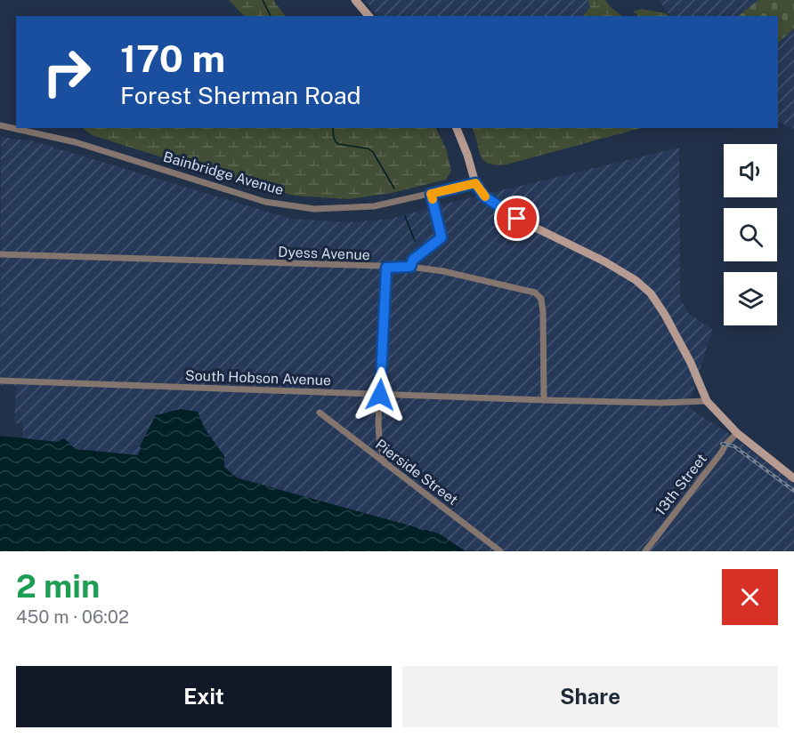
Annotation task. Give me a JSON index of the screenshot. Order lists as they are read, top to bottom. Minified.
{"streets":{"street":["Bainbridge Avenue","Dyess Avenue","South Hobson Avenue","Pierside Street","13th Street"]},"crossings":[["Dyess Avenue","South Hobson Avenue"]],"page":{"turn":["170 m","Forest Sherman Road"],"heading":["2 min","450 m · 06:02"],"buttons":["Exit","Share"]}}
